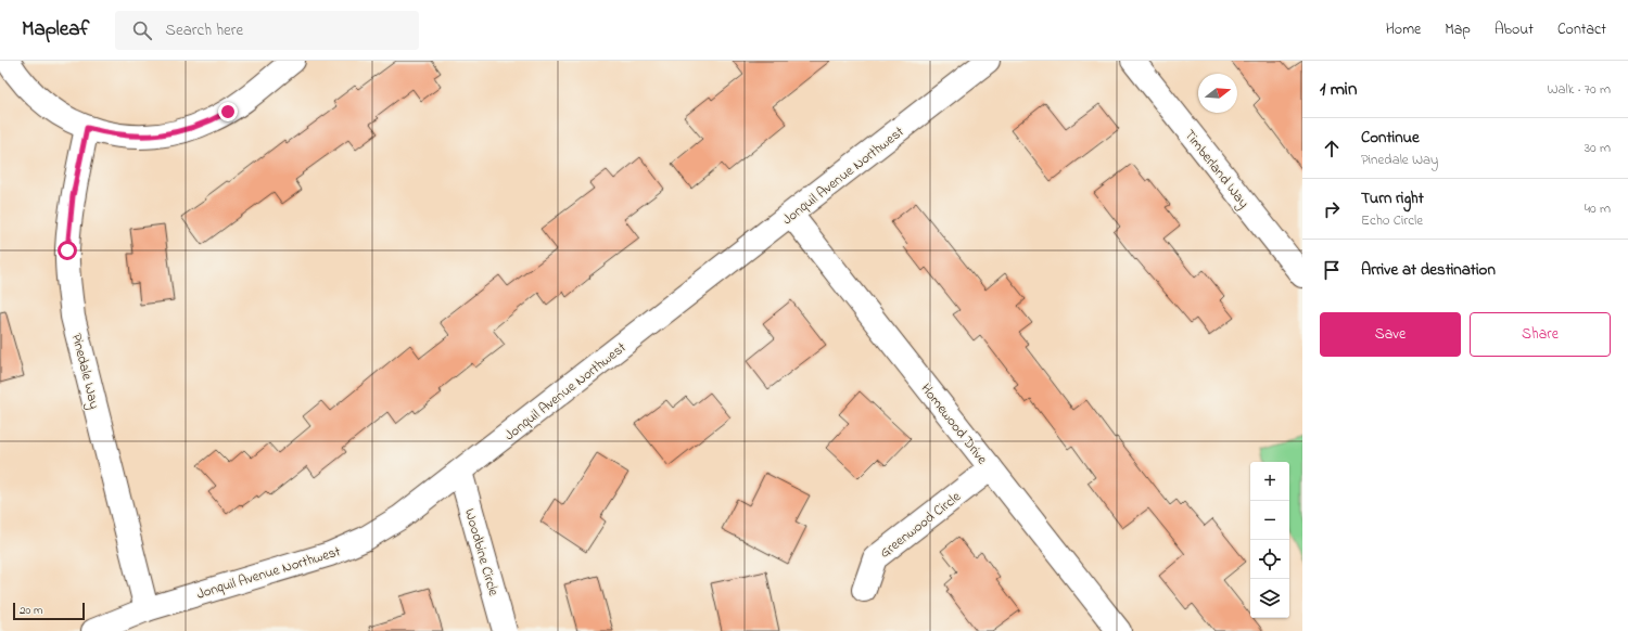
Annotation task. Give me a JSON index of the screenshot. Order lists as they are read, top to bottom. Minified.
{"streets":{"street":["Timberland Way","Jonquil Avenue Northwest","Pinedale Way","Homewood Drive","Greenwood Circle","Woodbine Circle"]},"crossings":[["Jonquil Avenue Northwest","Pinedale Way"],["Jonquil Avenue Northwest","Homewood Drive"],["Jonquil Avenue Northwest","Woodbine Circle"],["Homewood Drive","Greenwood Circle"]],"scale_bar":"20 m","north":"right","page":{"header":"Mapleaf","search":"Search here","nav":["Home","Map","About","Contact"],"heading":["1 min","Walk · 70 m"],"list":[["Continue","Pinedale Way","30 m"],["Turn right","Echo Circle","40 m"],"Arrive at destination"],"buttons":["Save","Share"],"map_buttons":["+","−"],"scale":"20 m"}}
